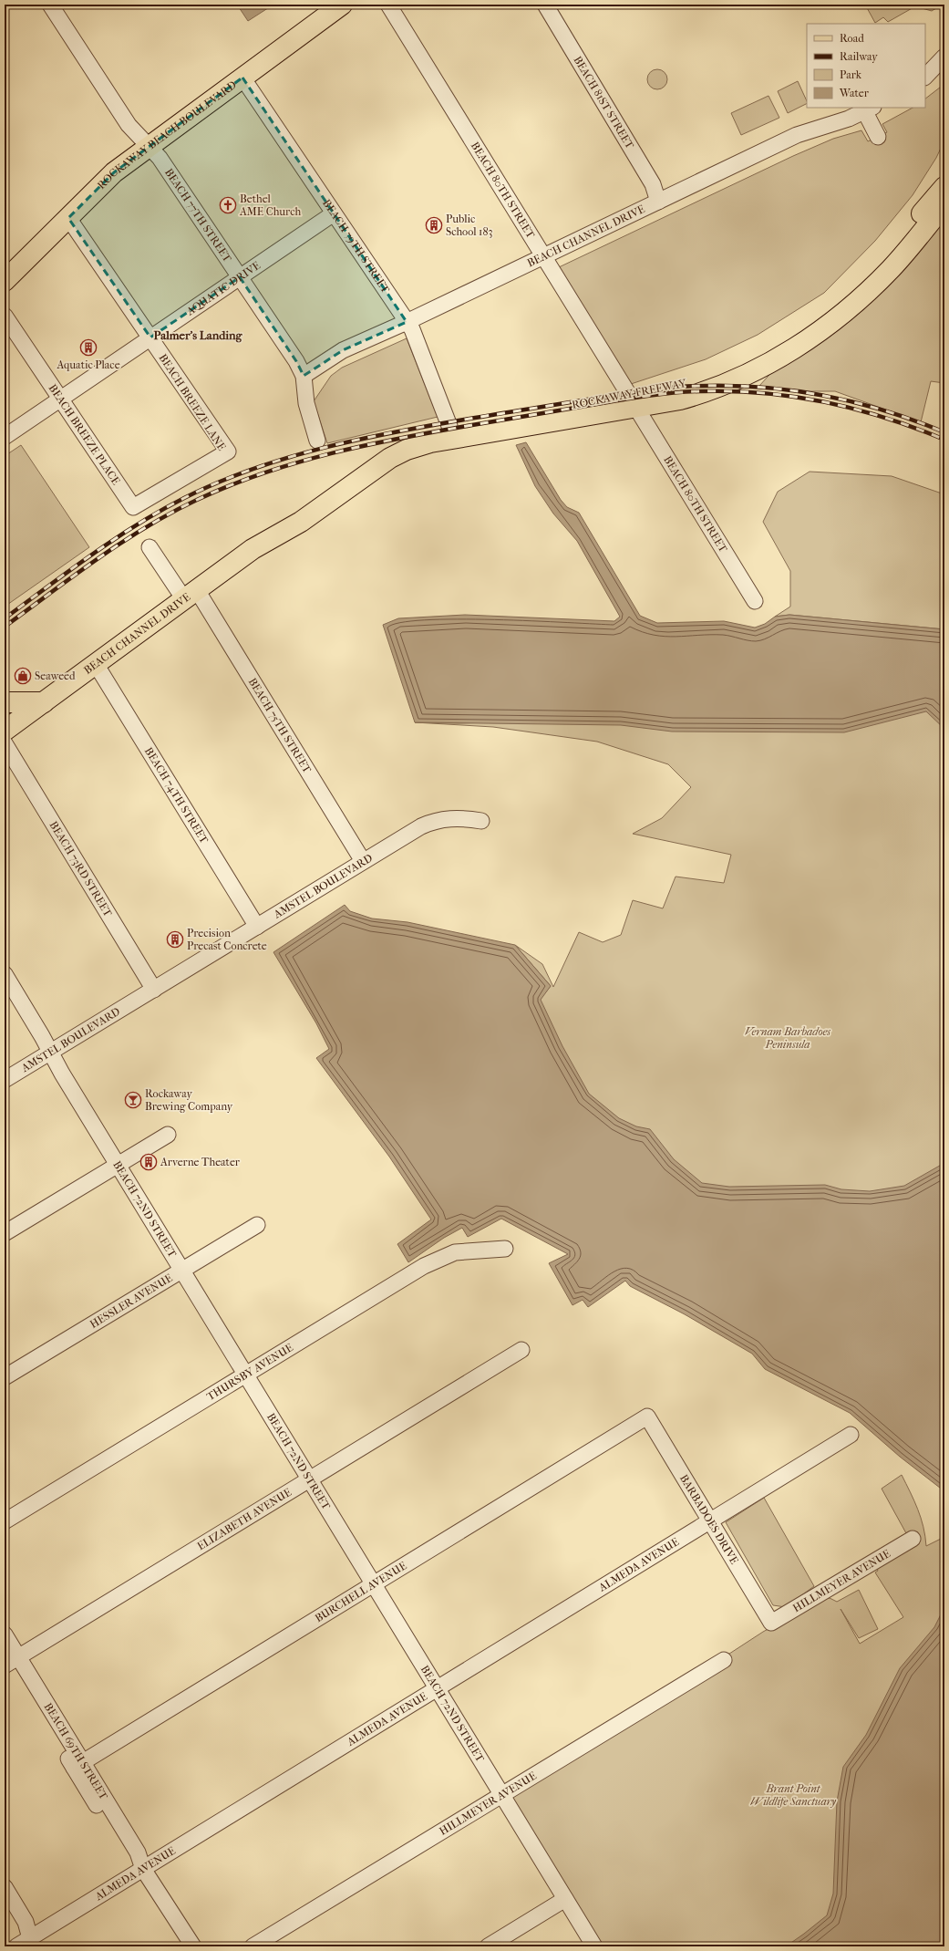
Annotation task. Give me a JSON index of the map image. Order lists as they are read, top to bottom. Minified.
{"streets":{"main road":["ROCKAWAY BEACH BOULEVARD","BEACH CHANNEL DRIVE","ROCKAWAY FREEWAY"],"street":["BEACH 81ST STREET","BEACH 80TH STREET","BEACH 77TH STREET","BEACH 79TH STREET","AQUATIC DRIVE","BEACH BREEZE LANE","BEACH BREEZE PLACE","BEACH 75TH STREET","BEACH 74TH STREET","BEACH 73RD STREET","AMSTEL BOULEVARD","BEACH 72ND STREET","HESSLER AVENUE","THURSBY AVENUE","ELIZABETH AVENUE","BARBADOES DRIVE","ALMEDA AVENUE","HILLMEYER AVENUE","BURCHELL AVENUE","BEACH 69TH STREET"]},"crossings":[["BEACH 81ST STREET","BEACH CHANNEL DRIVE"],["ROCKAWAY BEACH BOULEVARD","BEACH 77TH STREET"],["ROCKAWAY BEACH BOULEVARD","BEACH 79TH STREET"],["ROCKAWAY BEACH BOULEVARD","BEACH BREEZE LANE"],["BEACH 80TH STREET","BEACH CHANNEL DRIVE"],["BEACH 80TH STREET","ROCKAWAY FREEWAY"],["BEACH 77TH STREET","BEACH CHANNEL DRIVE"],["BEACH 77TH STREET","AQUATIC DRIVE"],["BEACH CHANNEL DRIVE","BEACH 79TH STREET"],["BEACH CHANNEL DRIVE","ROCKAWAY FREEWAY"],["BEACH CHANNEL DRIVE","BEACH 75TH STREET"],["BEACH CHANNEL DRIVE","BEACH 74TH STREET"],["BEACH CHANNEL DRIVE","BEACH 73RD STREET"],["BEACH 79TH STREET","AQUATIC DRIVE"],["BEACH 79TH STREET","ROCKAWAY FREEWAY"],["AQUATIC DRIVE","BEACH BREEZE LANE"],["AQUATIC DRIVE","BEACH BREEZE PLACE"],["BEACH BREEZE LANE","BEACH BREEZE PLACE"],["BEACH 75TH STREET","AMSTEL BOULEVARD"],["BEACH 74TH STREET","AMSTEL BOULEVARD"],["BEACH 73RD STREET","AMSTEL BOULEVARD"],["AMSTEL BOULEVARD","BEACH 72ND STREET"],["BEACH 72ND STREET","HESSLER AVENUE"],["BEACH 72ND STREET","THURSBY AVENUE"],["BEACH 72ND STREET","ELIZABETH AVENUE"],["BEACH 72ND STREET","ALMEDA AVENUE"],["BEACH 72ND STREET","HILLMEYER AVENUE"],["BEACH 72ND STREET","BURCHELL AVENUE"],["ELIZABETH AVENUE","BEACH 69TH STREET"],["BARBADOES DRIVE","ALMEDA AVENUE"],["BARBADOES DRIVE","HILLMEYER AVENUE"],["BARBADOES DRIVE","BURCHELL AVENUE"],["ALMEDA AVENUE","BEACH 69TH STREET"],["BURCHELL AVENUE","BEACH 69TH STREET"]],"districts":["Palmer's Landing"],"parks":["Vernam Barbadoes Peninsula","Brant Point Wildlife Sanctuary"],"places":{"church":["Bethel AME Church"],"building":["Public School 183","Aquatic Place","Precision Precast Concrete","Arverne Theater"],"shop":["Seaweed"],"bar":["Rockaway Brewing Company"]},"legend":["Road","Railway","Park","Water"]}
